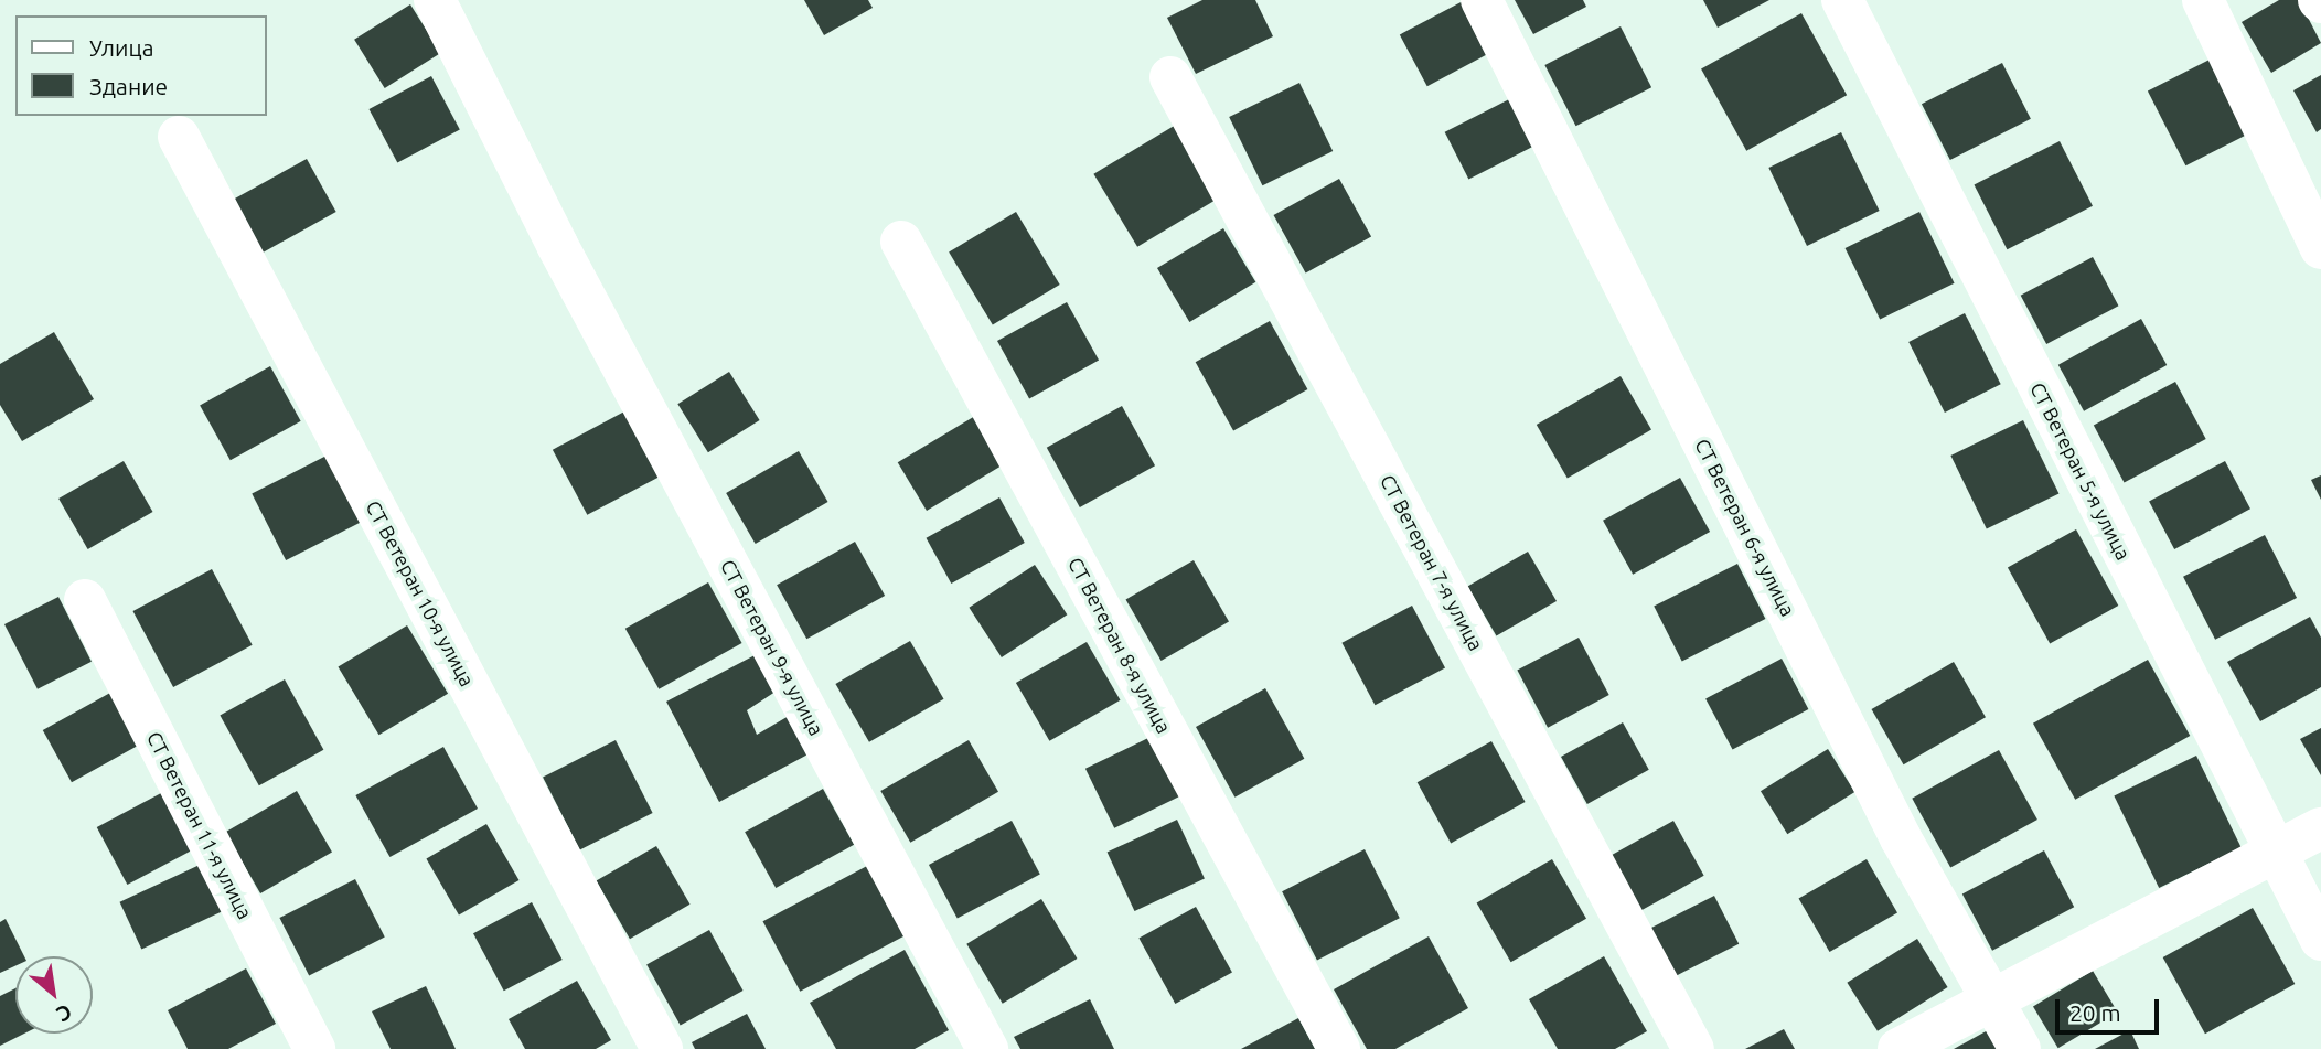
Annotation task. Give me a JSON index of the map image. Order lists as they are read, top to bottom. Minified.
{"streets":{"street":["СТ Ветеран 5-я улица","СТ Ветеран 6-я улица","СТ Ветеран 7-я улица","СТ Ветеран 10-я улица","СТ Ветеран 8-я улица","СТ Ветеран 9-я улица","СТ Ветеран 11-я улица"]},"legend":["Улица","Здание"],"scale_bar":"20 m","north":"bottom right"}
